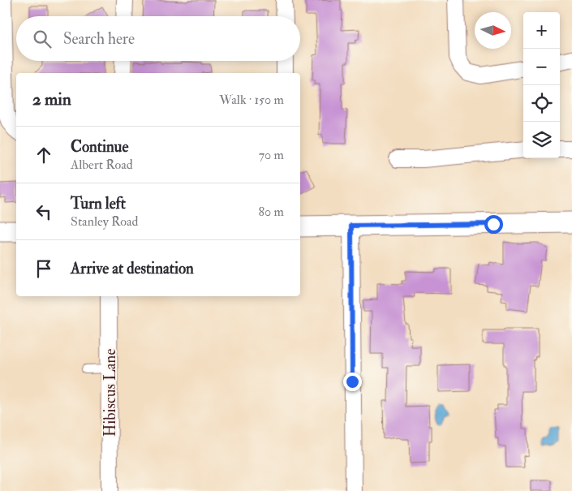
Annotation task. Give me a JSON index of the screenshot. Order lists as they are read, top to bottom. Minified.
{"streets":{"street":["Hibiscus Lane"]},"north":"right","page":{"map_buttons":["+","−"],"search":"Search here","heading":["2 min","Walk · 150 m"],"list":[["Continue","Albert Road","70 m"],["Turn left","Stanley Road","80 m"],"Arrive at destination"]}}
